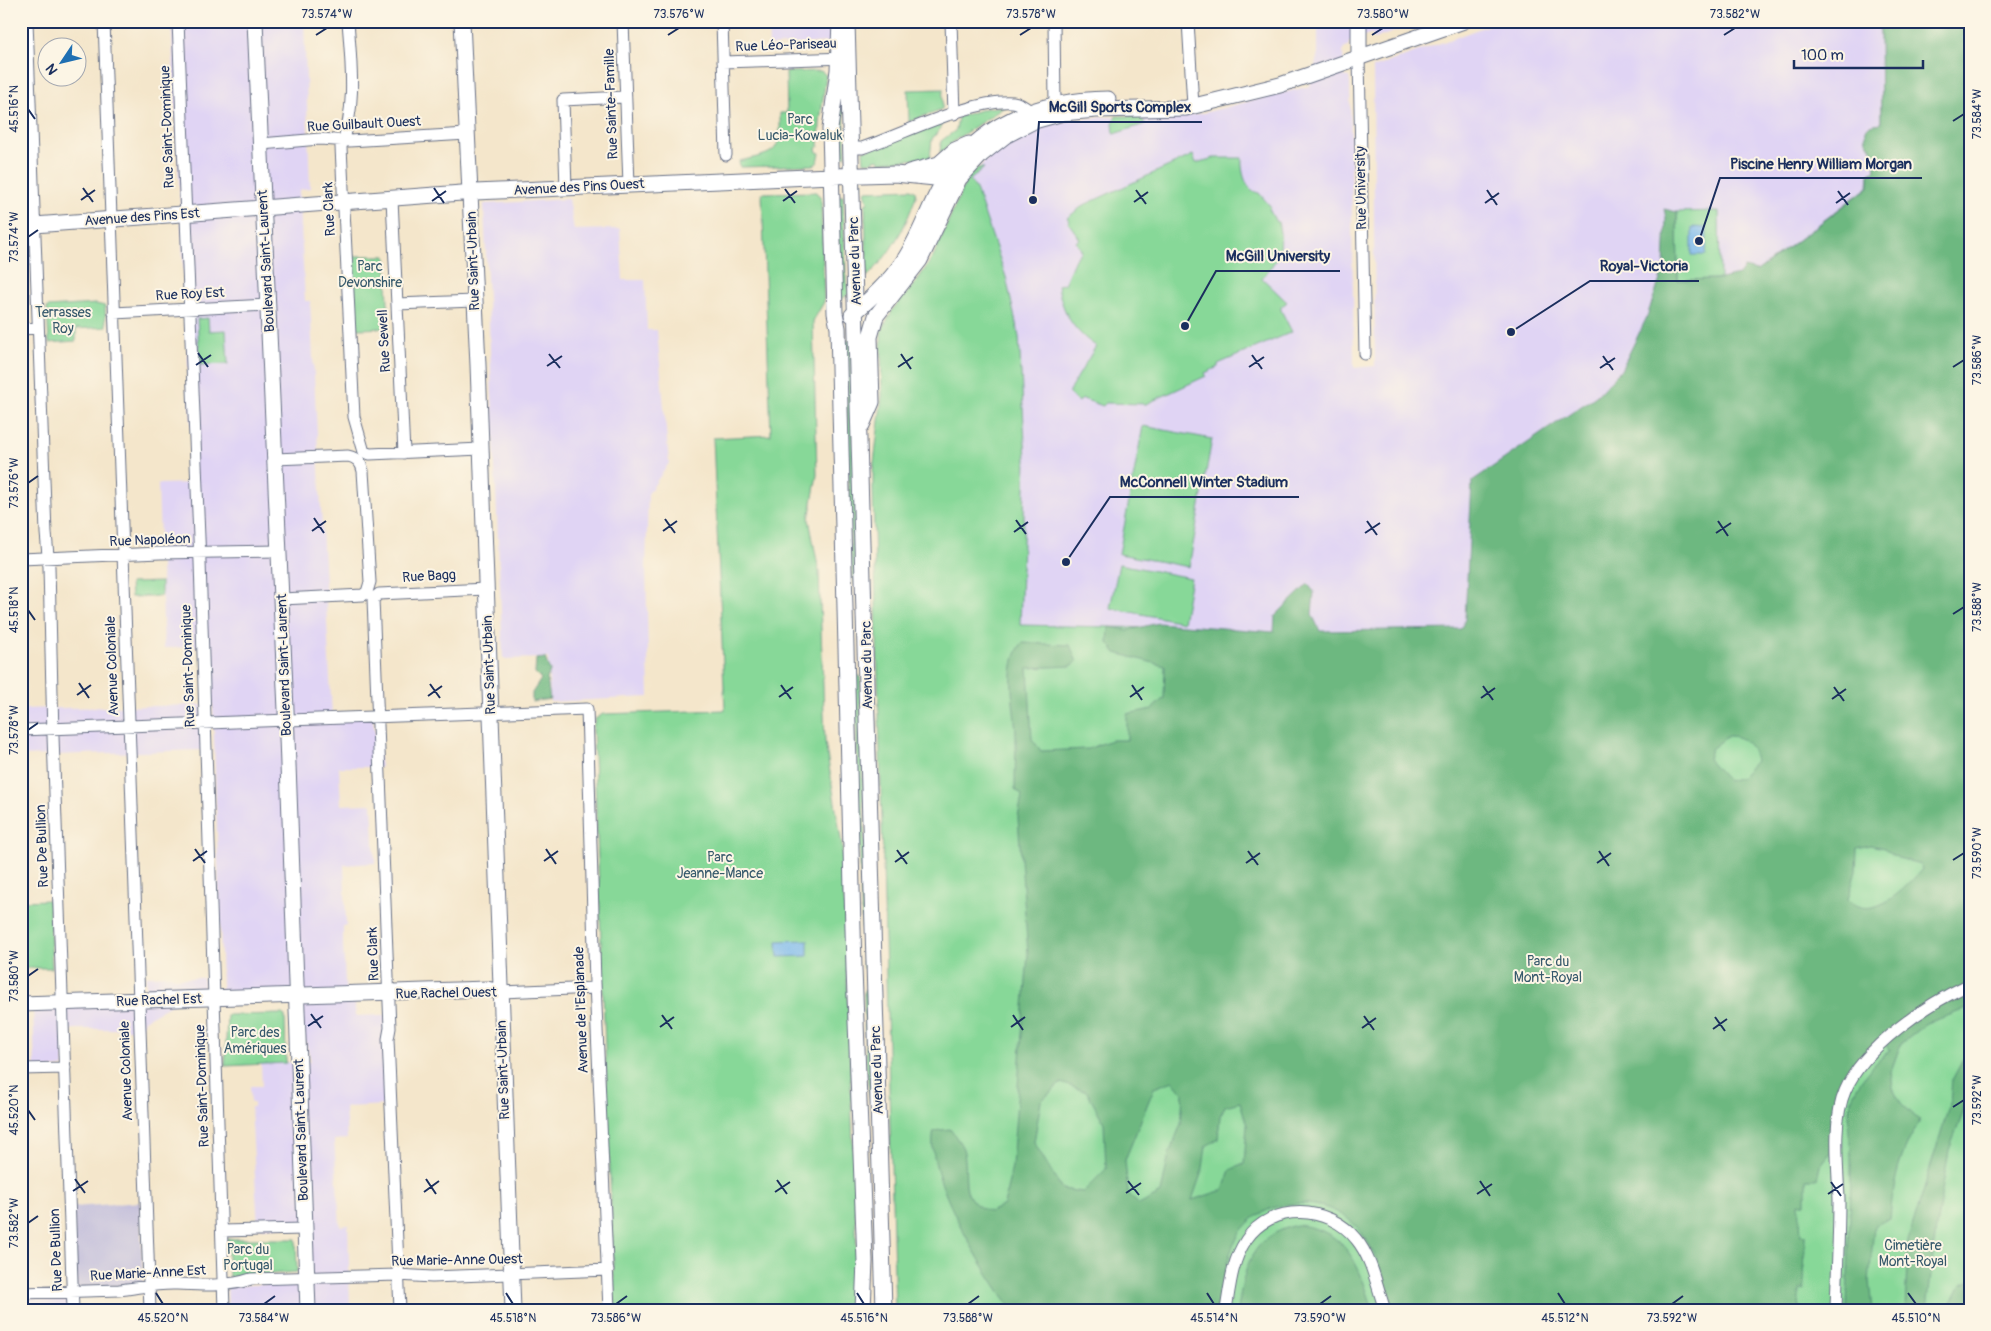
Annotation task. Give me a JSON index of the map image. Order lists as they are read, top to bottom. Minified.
{"streets":{"main road":["Avenue des Pins Ouest","Rue University","Avenue des Pins Est","Boulevard Saint-Laurent","Rue Saint-Urbain","Avenue du Parc","Rue Rachel Ouest","Rue Rachel Est"],"street":["Rue Léo-Pariseau","Rue Sainte-Famille","Rue Guilbault Ouest","Rue Saint-Dominique","Rue Clark","Rue Roy Est","Rue Sewell","Rue Napoléon","Rue Bagg","Avenue Coloniale","Rue De Bullion","Avenue de l'Esplanade","Rue Marie-Anne Ouest","Rue Marie-Anne Est"]},"crossings":[["Rue Léo-Pariseau","Avenue du Parc"],["Rue Sainte-Famille","Avenue des Pins Ouest"],["Rue Guilbault Ouest","Rue Clark"],["Rue Guilbault Ouest","Boulevard Saint-Laurent"],["Rue Guilbault Ouest","Rue Saint-Urbain"],["Rue Saint-Dominique","Avenue des Pins Est"],["Rue Saint-Dominique","Rue Roy Est"],["Rue Saint-Dominique","Rue Napoléon"],["Rue Saint-Dominique","Rue Rachel Est"],["Rue Saint-Dominique","Rue Marie-Anne Est"],["Avenue des Pins Ouest","Rue University"],["Avenue des Pins Ouest","Rue Clark"],["Avenue des Pins Ouest","Avenue des Pins Est"],["Avenue des Pins Ouest","Boulevard Saint-Laurent"],["Avenue des Pins Ouest","Rue Saint-Urbain"],["Avenue des Pins Ouest","Avenue du Parc"],["Avenue des Pins Ouest","Rue Sewell"],["Rue Clark","Rue Bagg"],["Rue Clark","Rue Rachel Ouest"],["Rue Clark","Rue Marie-Anne Ouest"],["Avenue des Pins Est","Boulevard Saint-Laurent"],["Avenue des Pins Est","Avenue Coloniale"],["Avenue des Pins Est","Rue De Bullion"],["Boulevard Saint-Laurent","Rue Roy Est"],["Boulevard Saint-Laurent","Rue Napoléon"],["Boulevard Saint-Laurent","Rue Bagg"],["Boulevard Saint-Laurent","Rue Rachel Ouest"],["Boulevard Saint-Laurent","Rue Rachel Est"],["Boulevard Saint-Laurent","Rue Marie-Anne Ouest"],["Boulevard Saint-Laurent","Rue Marie-Anne Est"],["Rue Saint-Urbain","Rue Bagg"],["Rue Saint-Urbain","Rue Rachel Ouest"],["Rue Saint-Urbain","Avenue de l'Esplanade"],["Rue Saint-Urbain","Rue Marie-Anne Ouest"],["Rue Roy Est","Avenue Coloniale"],["Rue Napoléon","Avenue Coloniale"],["Rue Napoléon","Rue De Bullion"],["Avenue Coloniale","Rue Rachel Est"],["Avenue Coloniale","Rue Marie-Anne Est"],["Rue De Bullion","Rue Rachel Est"],["Rue De Bullion","Rue Marie-Anne Est"],["Rue Rachel Ouest","Rue Rachel Est"],["Rue Rachel Ouest","Avenue de l'Esplanade"],["Avenue de l'Esplanade","Rue Marie-Anne Ouest"],["Rue Marie-Anne Ouest","Rue Marie-Anne Est"]],"parks":["Parc Lucia-Kowaluk","Parc Devonshire","Terrasses Roy","Parc Jeanne-Mance","Parc du Mont-Royal","Parc des Amériques","Cimetière Mont-Royal","Parc du Portugal"],"places":["McGill Sports Complex","Piscine Henry William Morgan","McGill University","Royal-Victoria","McConnell Winter Stadium"],"scale_bar":"100 m","north":"bottom left","coordinates":["73.574°W","73.576°W","73.578°W","73.580°W","73.582°W","45.516°N","73.584°W","73.586°W","73.588°W","45.518°N","73.590°W","73.592°W","45.520°N","45.514°N","45.512°N","45.510°N"]}
